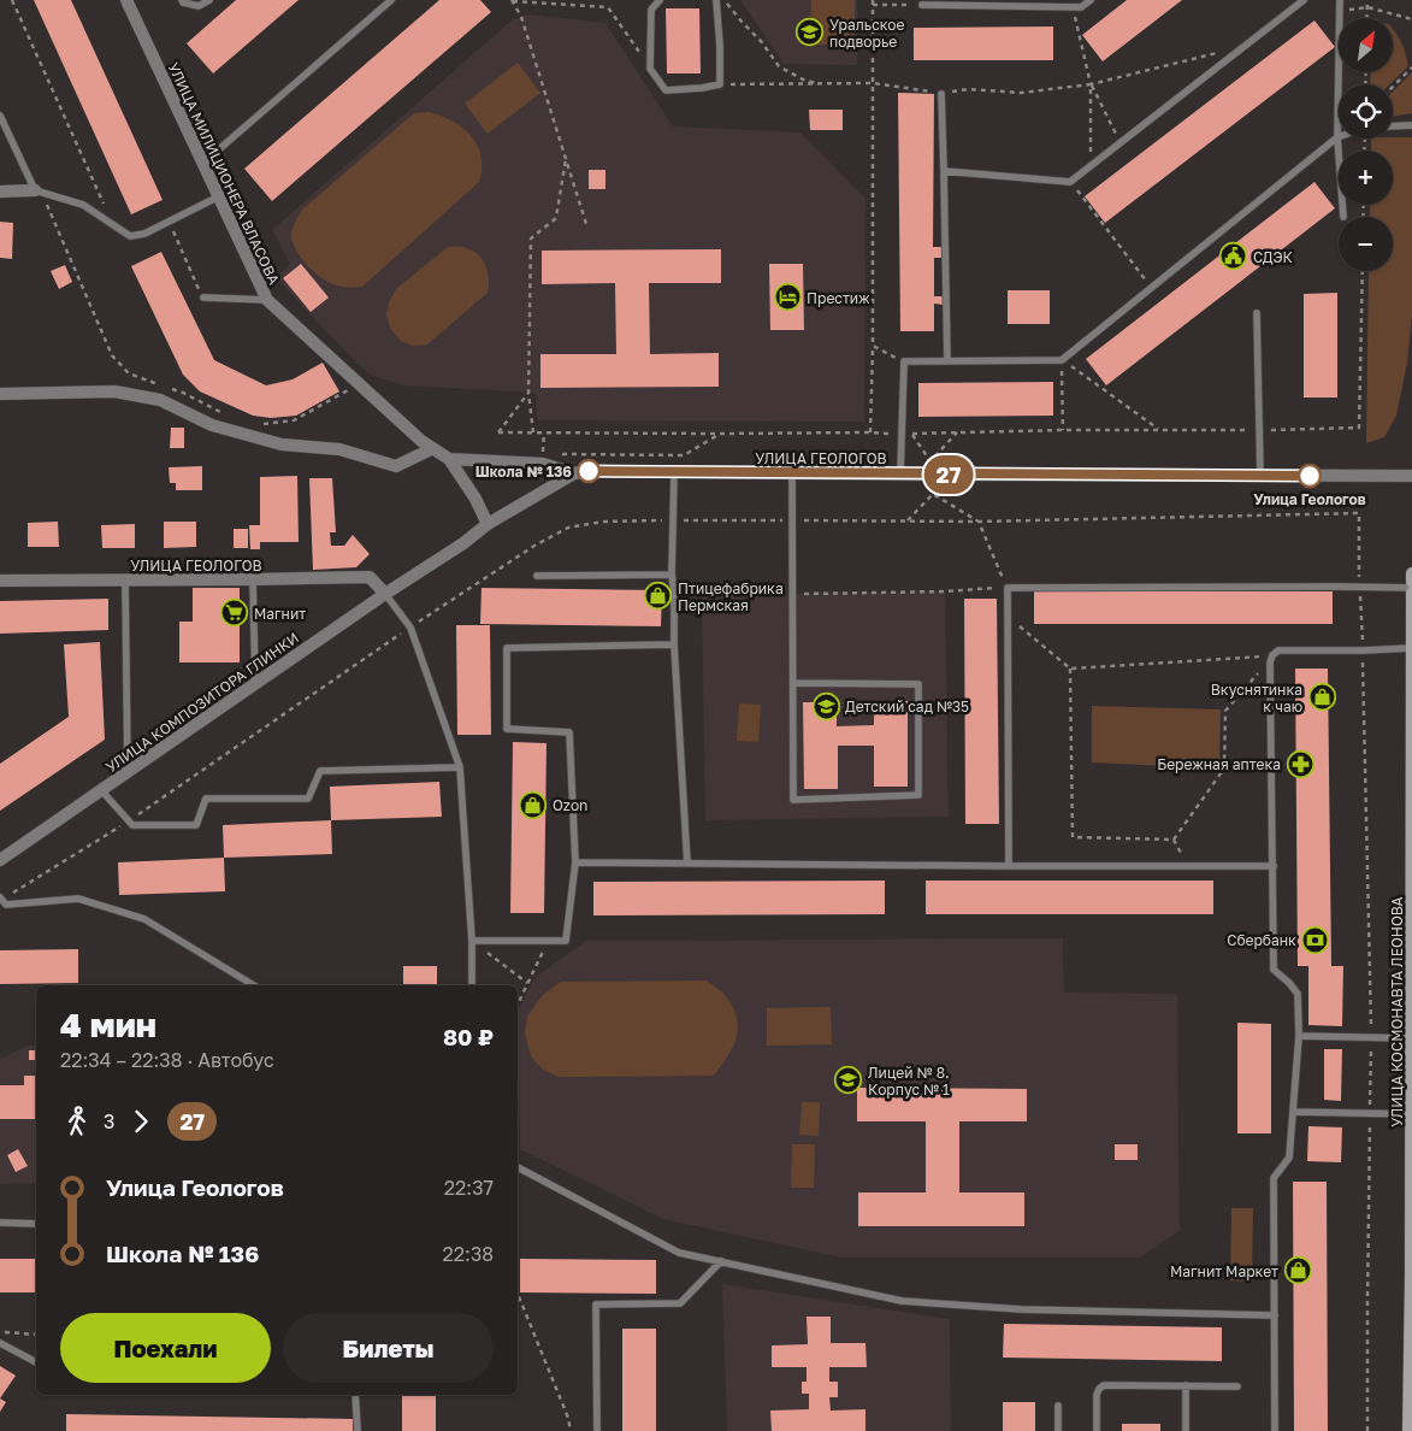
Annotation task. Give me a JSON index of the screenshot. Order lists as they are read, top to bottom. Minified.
{"streets":{"main road":["УЛИЦА КОСМОНАВТА ЛЕОНОВА"],"street":["УЛИЦА МИЛИЦИОНЕРА ВЛАСОВА","УЛИЦА ГЕОЛОГОВ","УЛИЦА КОМПОЗИТОРА ГЛИНКИ"]},"crossings":[["УЛИЦА МИЛИЦИОНЕРА ВЛАСОВА","УЛИЦА ГЕОЛОГОВ"],["УЛИЦА МИЛИЦИОНЕРА ВЛАСОВА","УЛИЦА КОМПОЗИТОРА ГЛИНКИ"],["УЛИЦА ГЕОЛОГОВ","УЛИЦА КОМПОЗИТОРА ГЛИНКИ"]],"places":{"school or university":["Уральское подворье","Детский сад №35","Лицей № 8. Корпус № 1"],"public building":["СДЭК"],"hotel":["Престиж"],"other":["Школа № 136","Улица Геологов"],"shop":["Птицефабрика Пермская","Вкуснятинка к чаю","Ozon","Магнит Маркет"],"supermarket":["Магнит"],"pharmacy":["Бережная аптека"],"bank":["Сбербанк"]},"lines":["bus line 27"],"north":"top right","page":{"on_map":"27","map_buttons":["+","−"],"heading":["4 мин","22:34 – 22:38 · Автобус","80 ₽"],"legs":["3","27"],"list":[{"name":"Улица Геологов","value":"22:37"},{"name":"Школа № 136","value":"22:38"}],"buttons":["Поехали","Билеты"]}}
